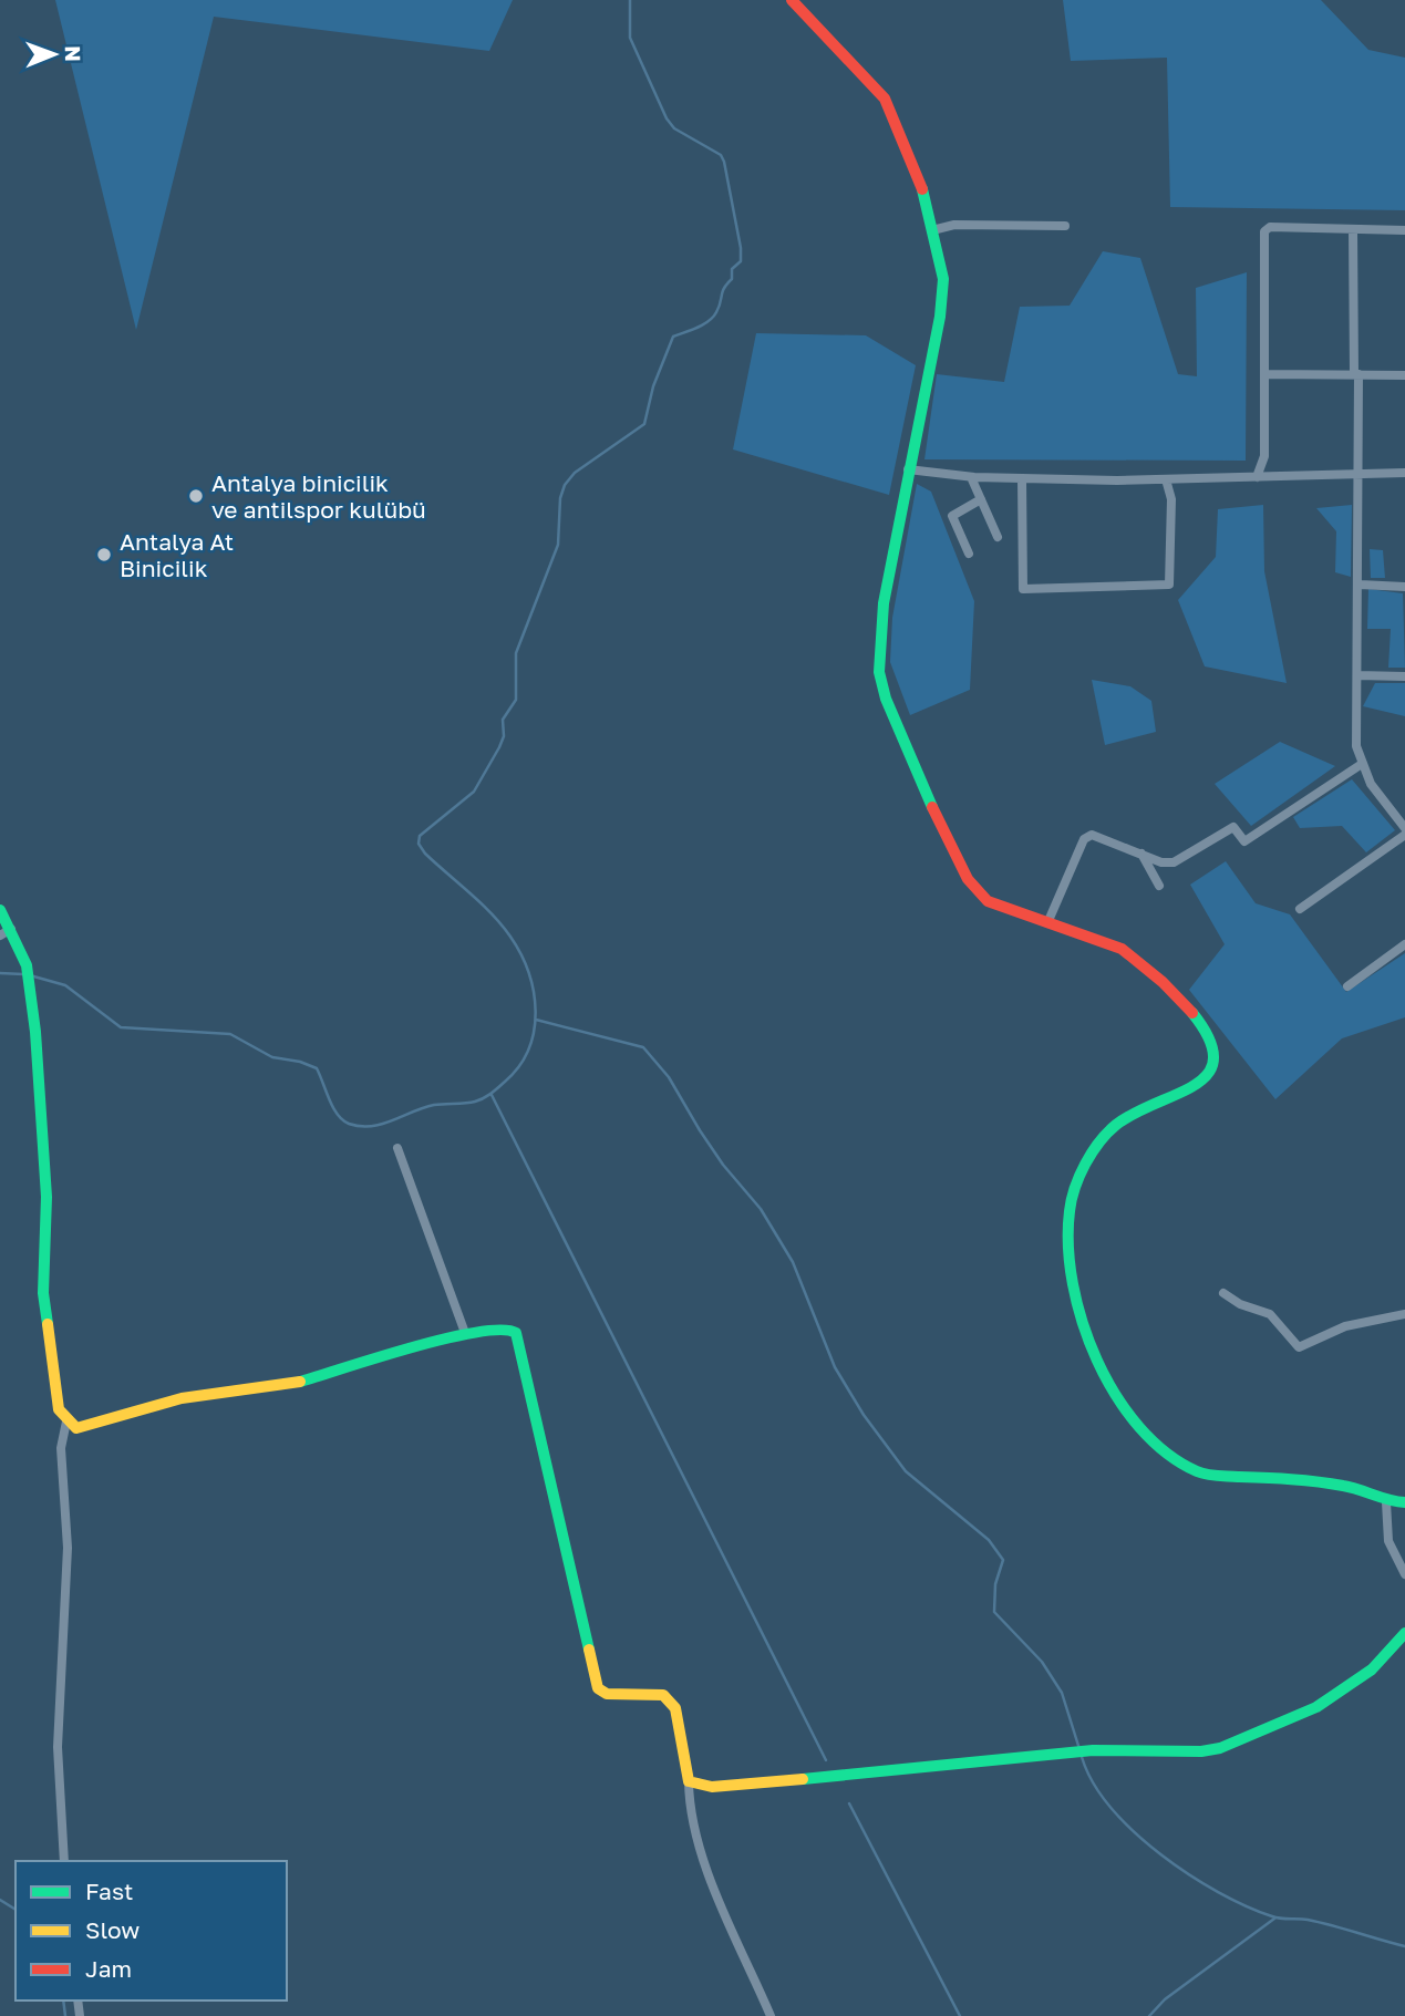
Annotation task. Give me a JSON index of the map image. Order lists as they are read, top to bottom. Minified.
{"places":["Antalya binicilik ve antilspor kulübü","Antalya At Binicilik"],"legend":["Fast","Slow","Jam"],"north":"right"}
